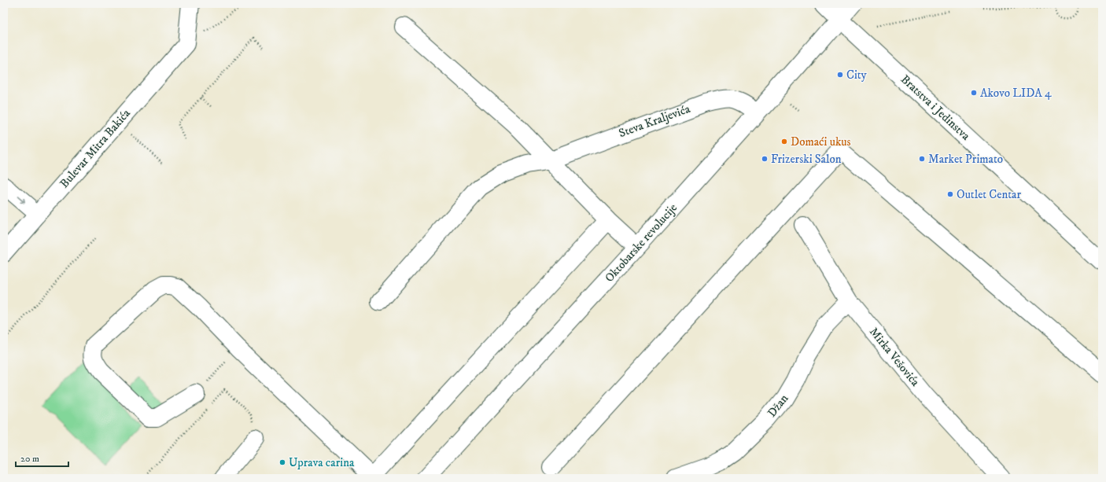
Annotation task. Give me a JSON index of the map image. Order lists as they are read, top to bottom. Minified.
{"streets":{"street":["Bratstva i Jedinstva","Steva Kraljevića","Bulevar Mitra Bakića","Oktobarske revolucije","Mirka Vešovića","Džan"]},"crossings":[["Bratstva i Jedinstva","Oktobarske revolucije"],["Steva Kraljevića","Oktobarske revolucije"],["Mirka Vešovića","Džan"]],"places":["City","Akovo LIDA 4","Domaći ukus","Frizerski Salon","Market Primato","Outlet Centar","Uprava carina"],"scale_bar":"20 m"}
